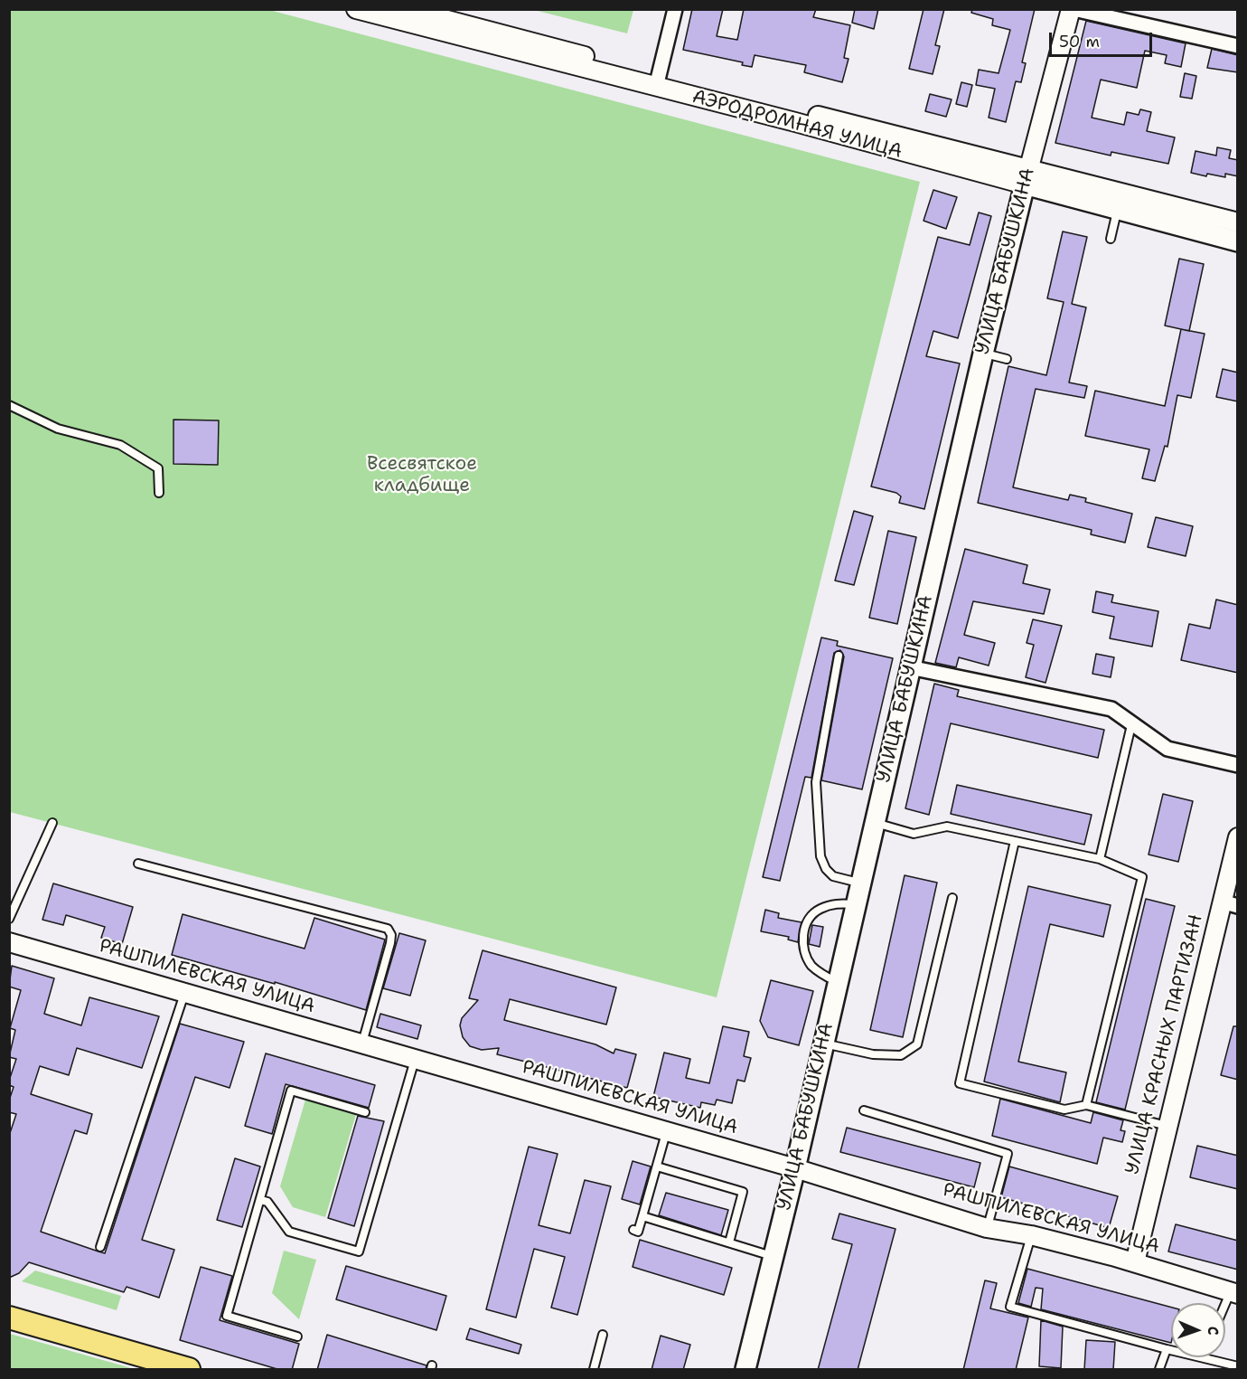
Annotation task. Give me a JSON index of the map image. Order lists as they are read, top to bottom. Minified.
{"streets":{"main road":["АЭРОДРОМНАЯ УЛИЦА","УЛИЦА БАБУШКИНА"],"street":["РАШПИЛЕВСКАЯ УЛИЦА","УЛИЦА КРАСНЫХ ПАРТИЗАН"]},"crossings":[["АЭРОДРОМНАЯ УЛИЦА","УЛИЦА БАБУШКИНА"],["УЛИЦА БАБУШКИНА","РАШПИЛЕВСКАЯ УЛИЦА"],["РАШПИЛЕВСКАЯ УЛИЦА","УЛИЦА КРАСНЫХ ПАРТИЗАН"]],"parks":["Всесвятское кладбище"],"scale_bar":"50 m","north":"right"}
